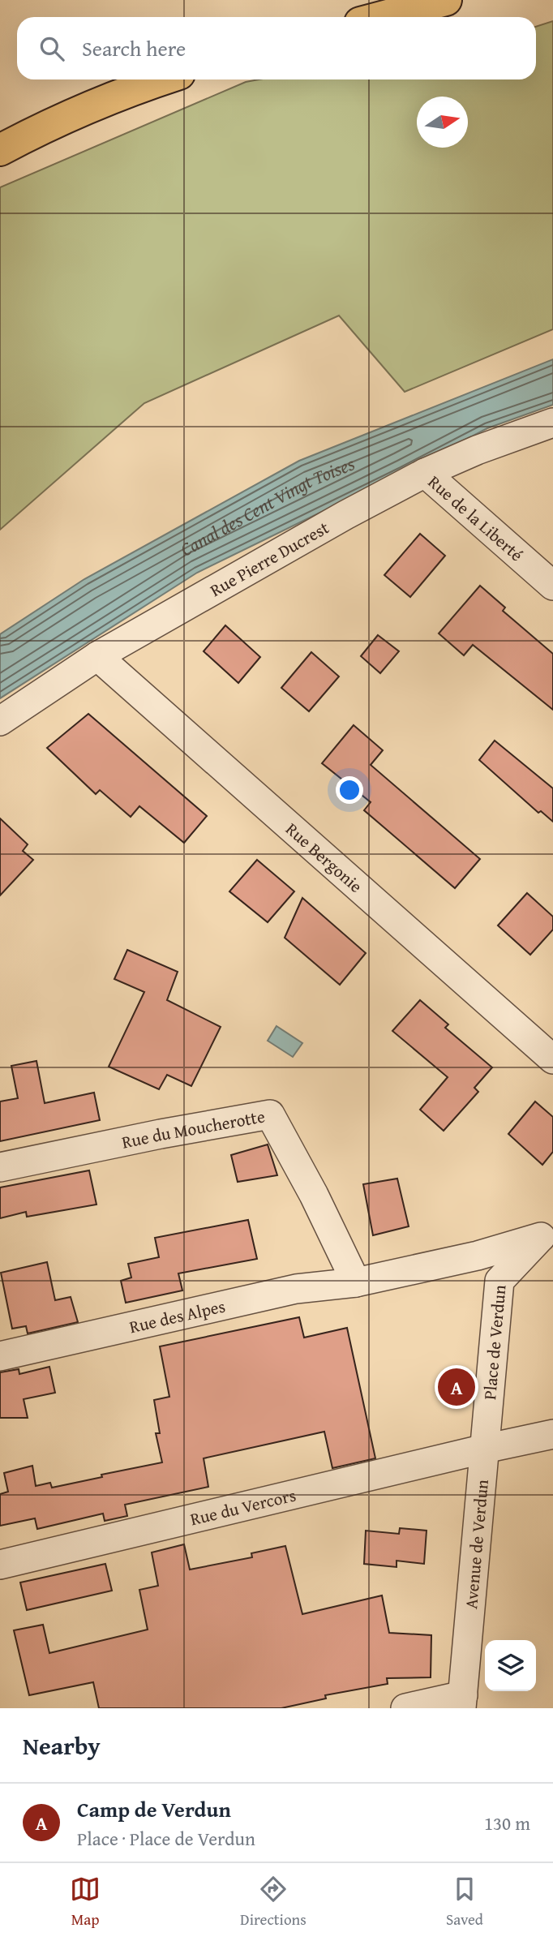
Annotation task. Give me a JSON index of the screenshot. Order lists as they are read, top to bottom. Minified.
{"streets":{"street":["Rue de la Liberté","Rue Pierre Ducrest","Rue Bergonie","Rue du Moucherotte","Rue des Alpes","Place de Verdun","Rue du Vercors","Avenue de Verdun"]},"crossings":[["Rue de la Liberté","Rue Pierre Ducrest"],["Rue Pierre Ducrest","Rue Bergonie"],["Rue du Moucherotte","Rue des Alpes"],["Rue du Moucherotte","Place de Verdun"],["Rue des Alpes","Place de Verdun"],["Place de Verdun","Rue du Vercors"],["Place de Verdun","Avenue de Verdun"],["Rue du Vercors","Avenue de Verdun"]],"water":["Canal des Cent Vingt Toises"],"north":"right","page":{"search":"Search here","pins":"A","heading":"Nearby","list":[{"mark":"A","name":"Camp de Verdun","note":"Place · Place de Verdun","value":"130 m"}],"nav":["Map","Directions","Saved"]}}
